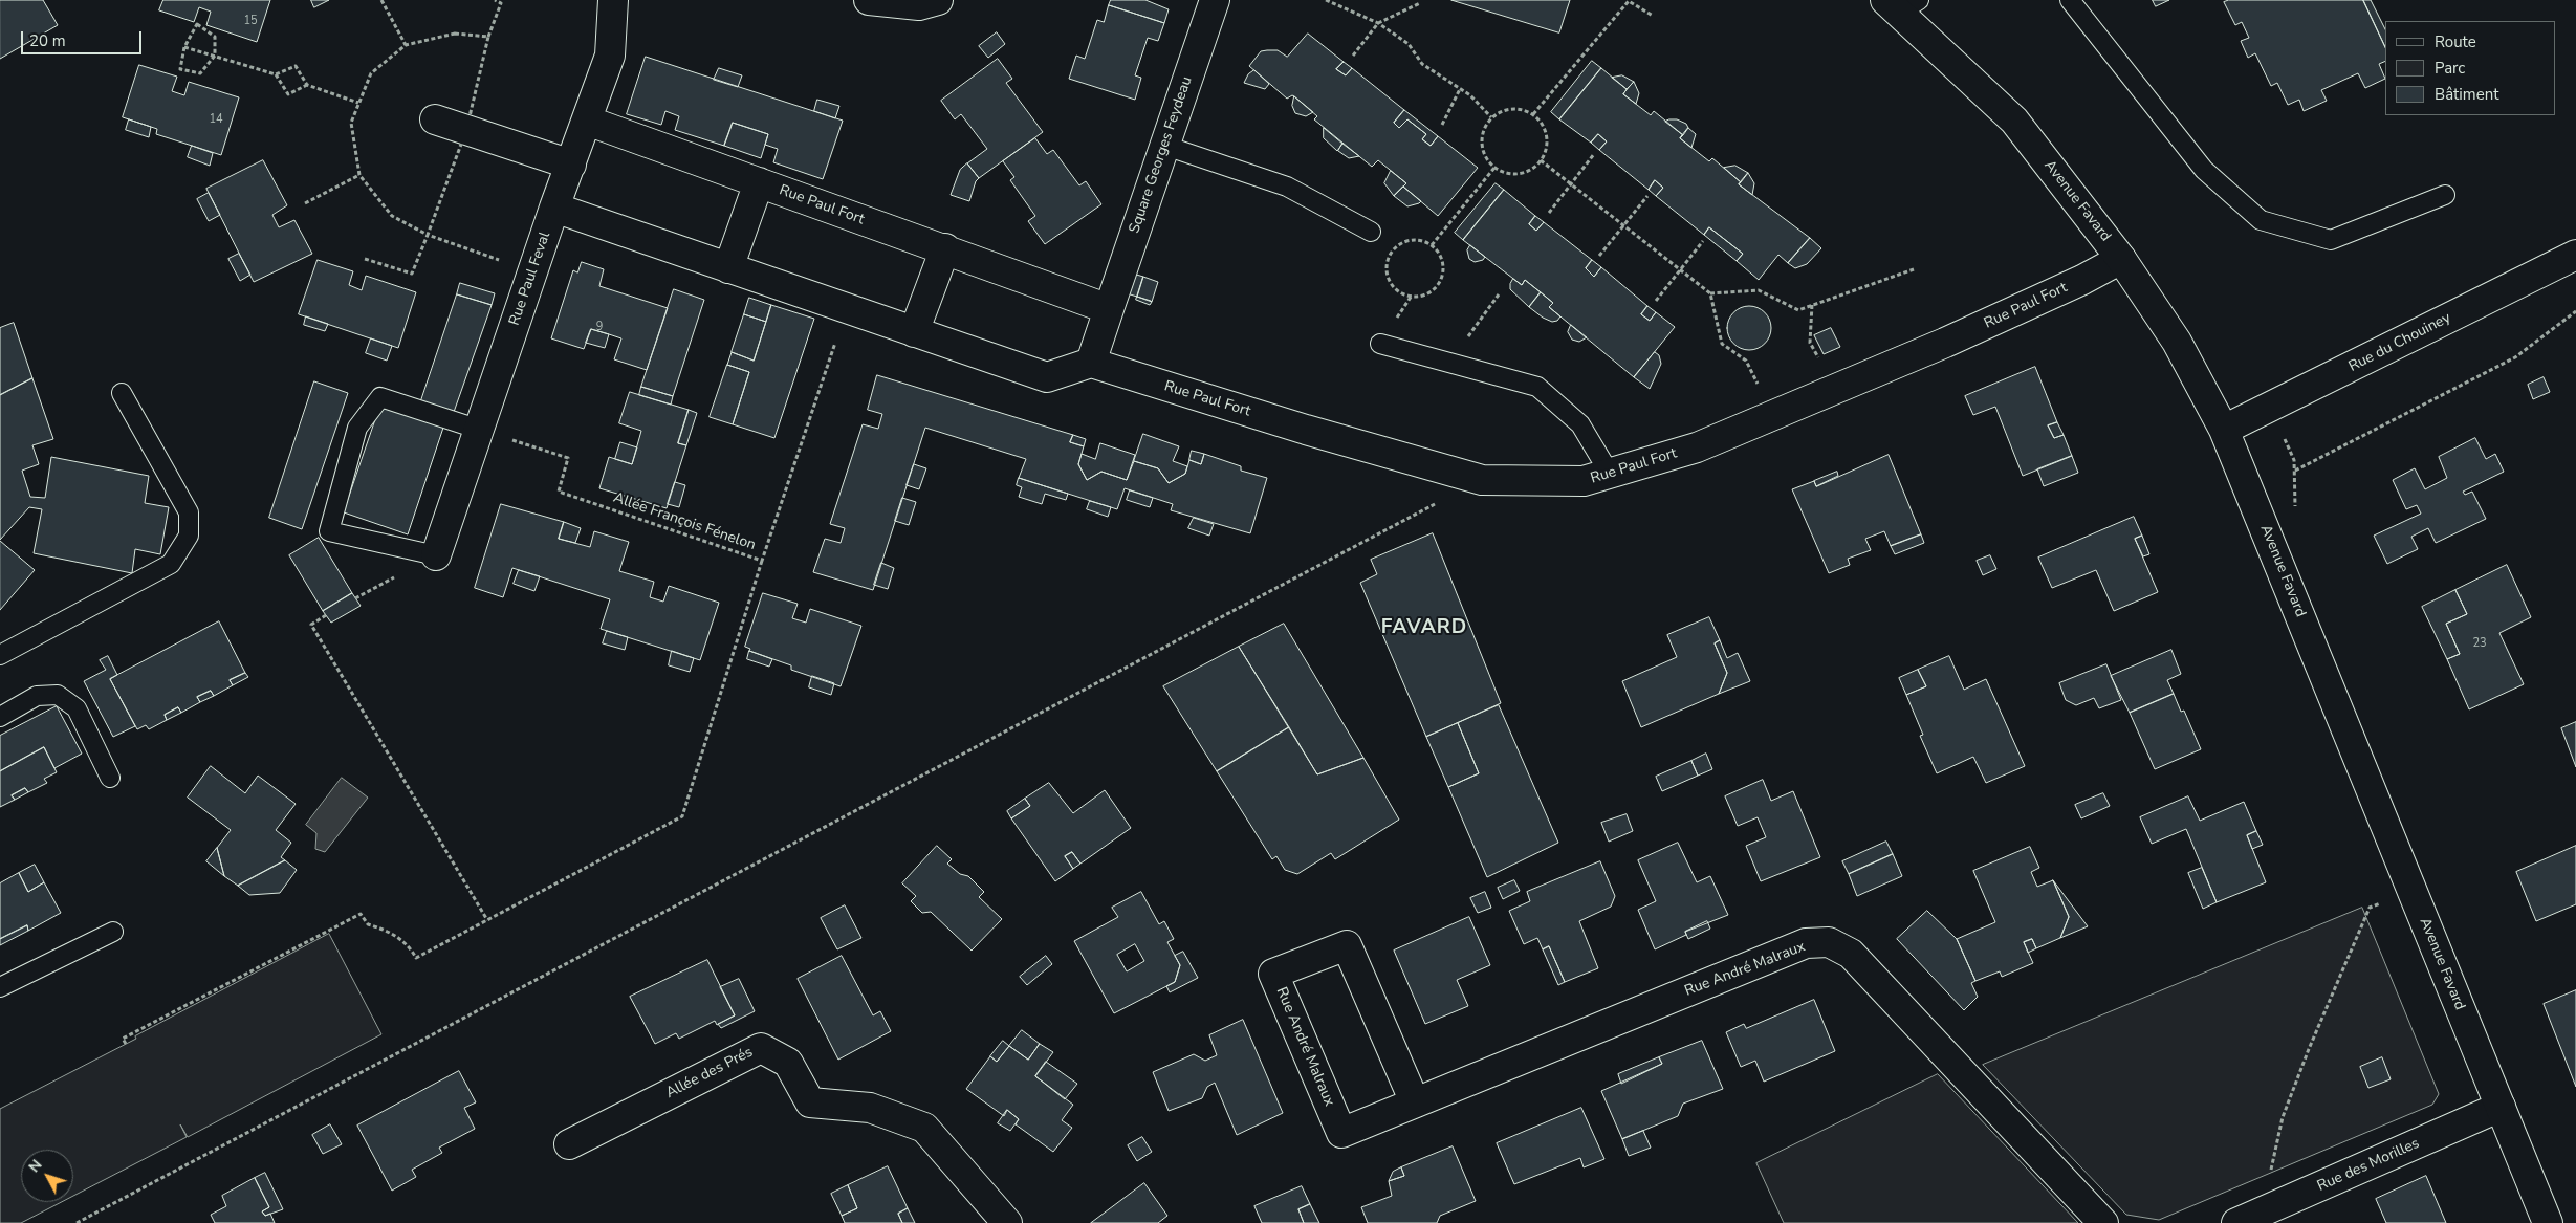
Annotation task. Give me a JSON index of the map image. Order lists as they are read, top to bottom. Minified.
{"streets":{"street":["Square Georges Feydeau","Avenue Favard","Rue Paul Fort","Rue Paul Feval","Rue du Chouiney","Rue André Malraux","Allée des Prés","Rue des Morilles"],"path":["Allée François Fénelon"]},"crossings":[["Square Georges Feydeau","Rue Paul Fort"],["Avenue Favard","Rue Paul Fort"],["Avenue Favard","Rue du Chouiney"],["Avenue Favard","Rue des Morilles"],["Rue Paul Fort","Rue Paul Feval"],["Rue Paul Feval","Allée François Fénelon"]],"districts":["FAVARD"],"house_numbers":["15","14","9","23"],"legend":["Route","Parc","Bâtiment"],"scale_bar":"20 m","north":"top left"}
